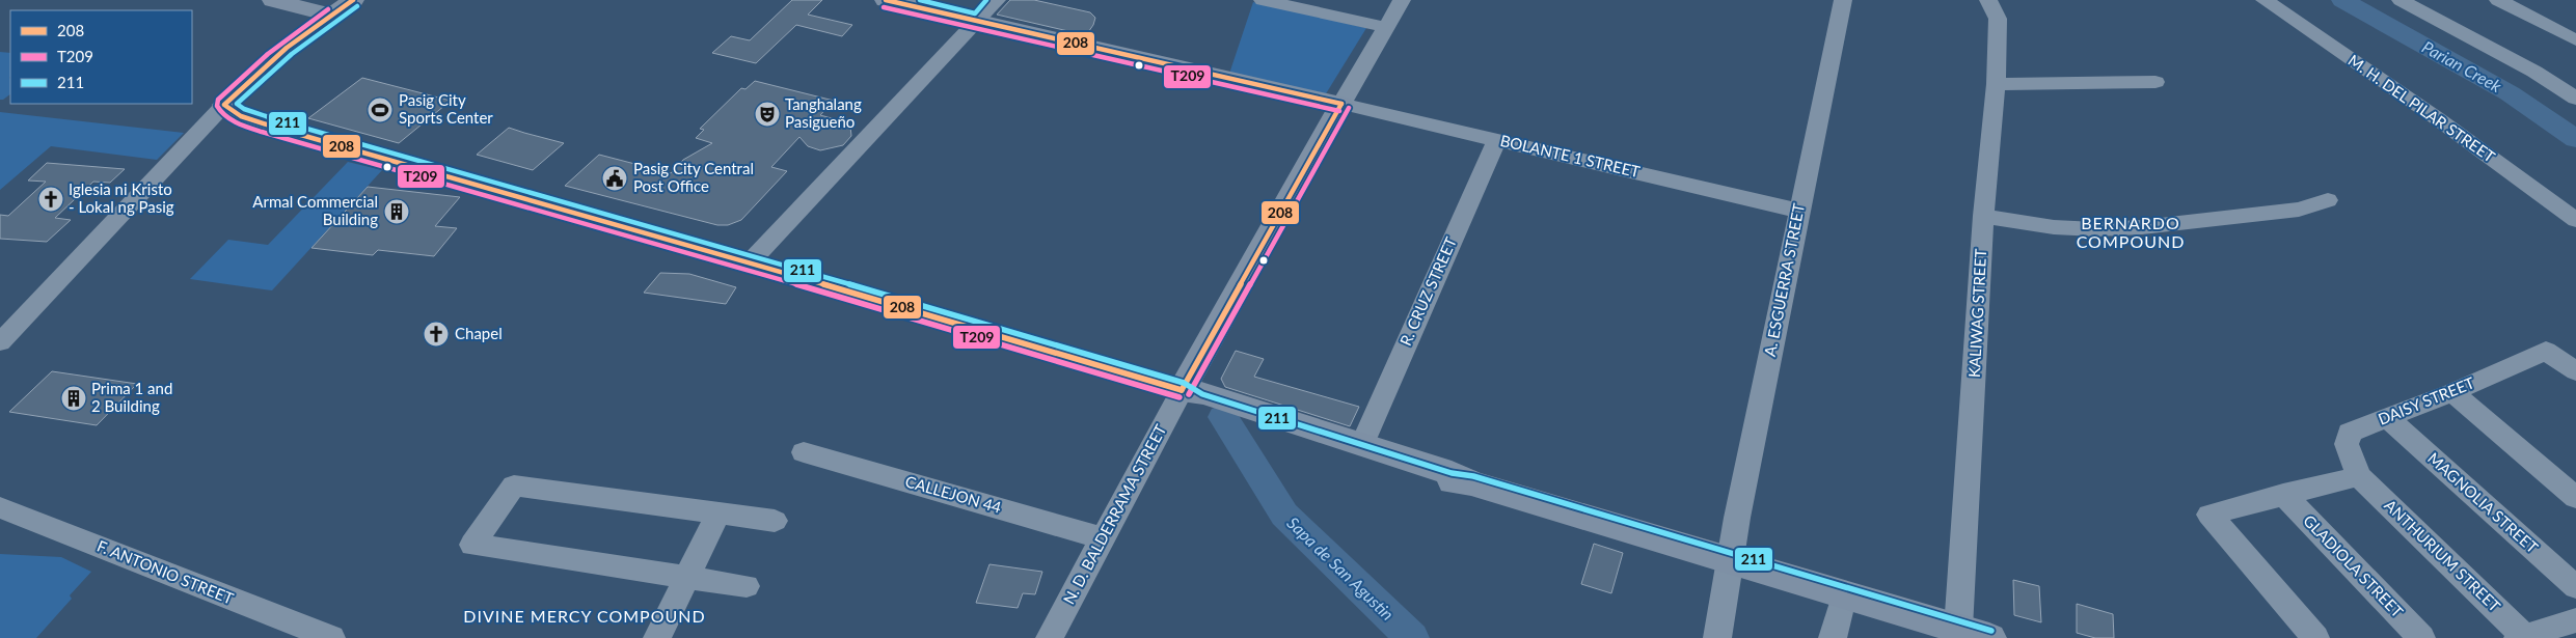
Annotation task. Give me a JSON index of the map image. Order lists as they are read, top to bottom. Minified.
{"streets":{"street":["M. H. DEL PILAR STREET","BOLANTE 1 STREET","A. ESGUERRA STREET","R. CRUZ STREET","KALIWAG STREET","DAISY STREET","CALLEJON 44","MAGNOLIA STREET","N. D. BALDERRAMA STREET","ANTHURIUM STREET","GLADIOLA STREET","F. ANTONIO STREET"]},"crossings":[["BOLANTE 1 STREET","A. ESGUERRA STREET"],["BOLANTE 1 STREET","R. CRUZ STREET"],["DAISY STREET","MAGNOLIA STREET"],["DAISY STREET","ANTHURIUM STREET"],["CALLEJON 44","N. D. BALDERRAMA STREET"]],"districts":["BERNARDO COMPOUND","DIVINE MERCY COMPOUND"],"water":["Parian Creek","Sapa de San Agustin"],"places":{"sports":["Pasig City Sports Center"],"theatre":["Tanghalang Pasigueño"],"public building":["Pasig City Central Post Office"],"church":["Iglesia ni Kristo - Lokal ng Pasig","Chapel"],"building":["Armal Commercial Building","Prima 1 and 2 Building"]},"lines":["transit line 208","transit line 211","transit line T209"],"legend":["208","T209","211"]}
